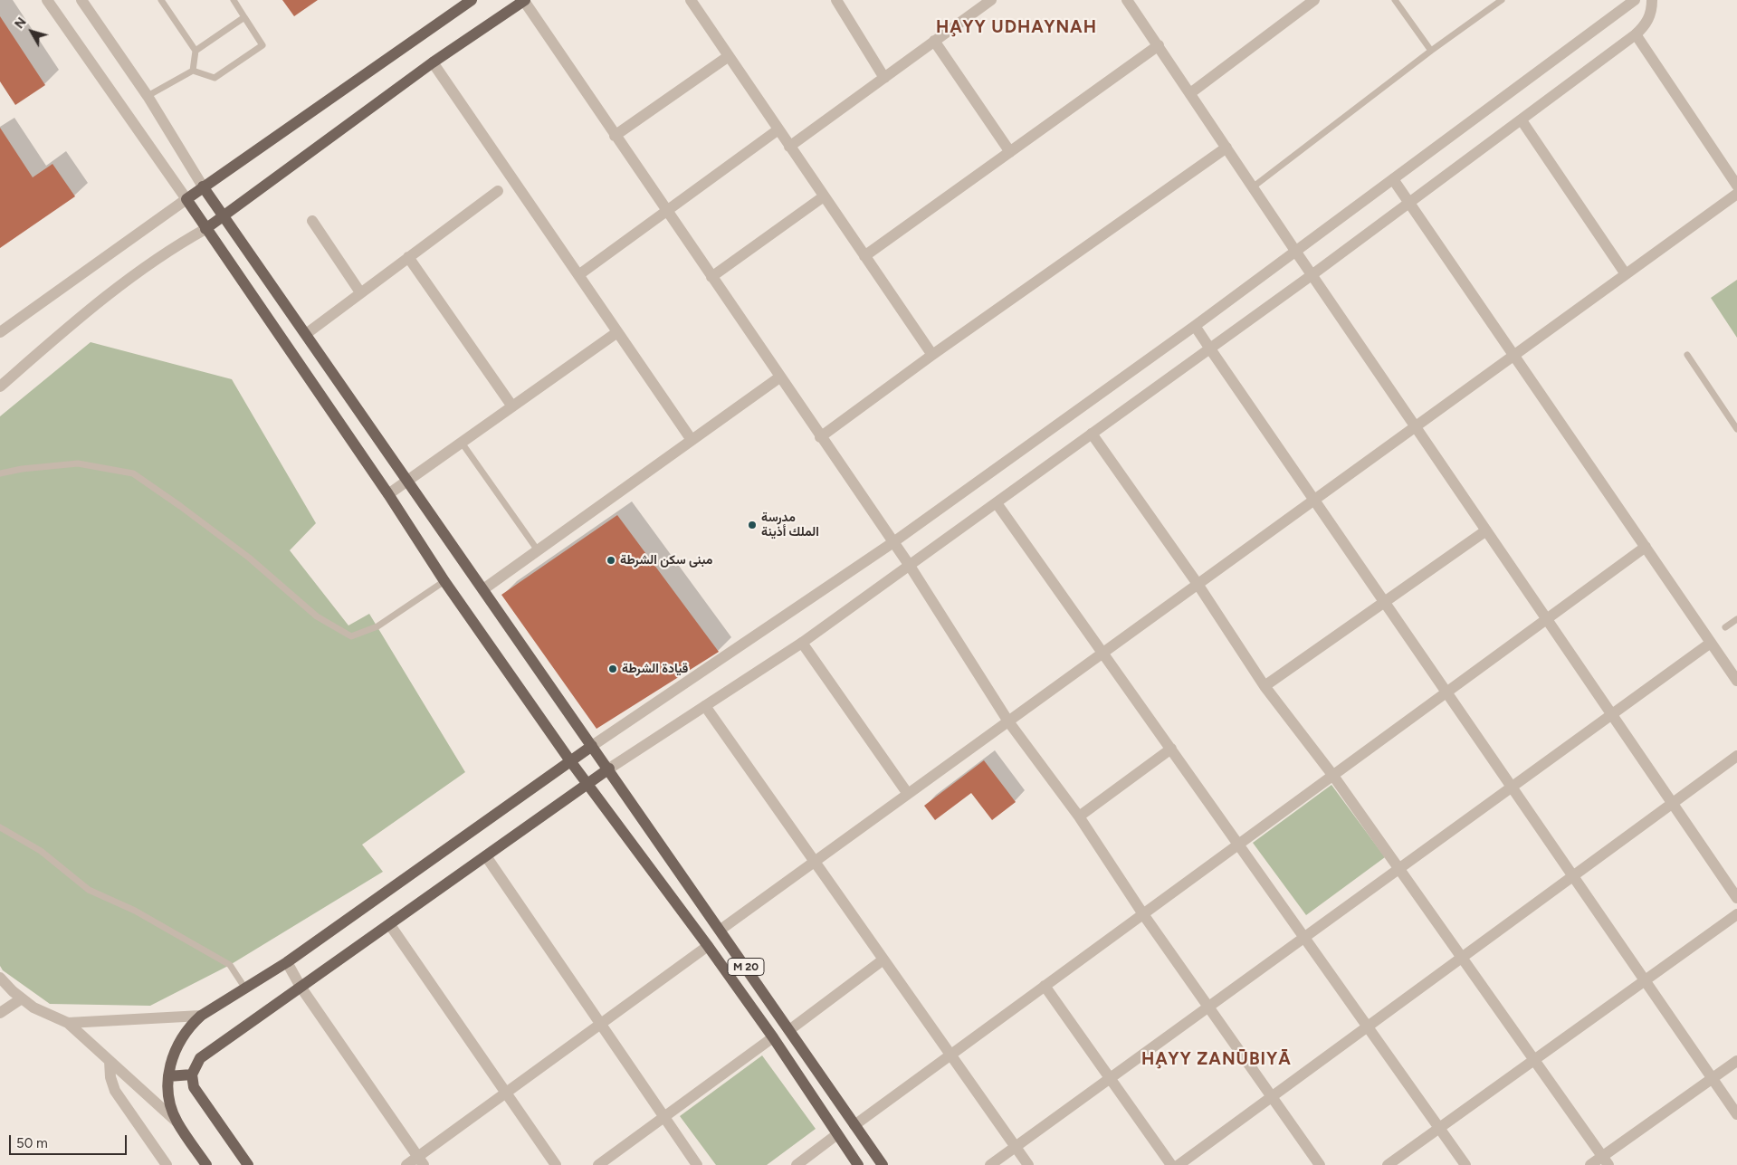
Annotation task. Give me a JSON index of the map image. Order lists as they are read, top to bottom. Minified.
{"streets":{"main road":["M 20"]},"districts":["ḨAYY UDHAYNAH","ḨAYY ZANŪBIYĀ"],"places":["مدرسة الملك أذينة","مبنى سكن الشرطة","قيادة الشرطة"],"scale_bar":"50 m","north":"top left"}
